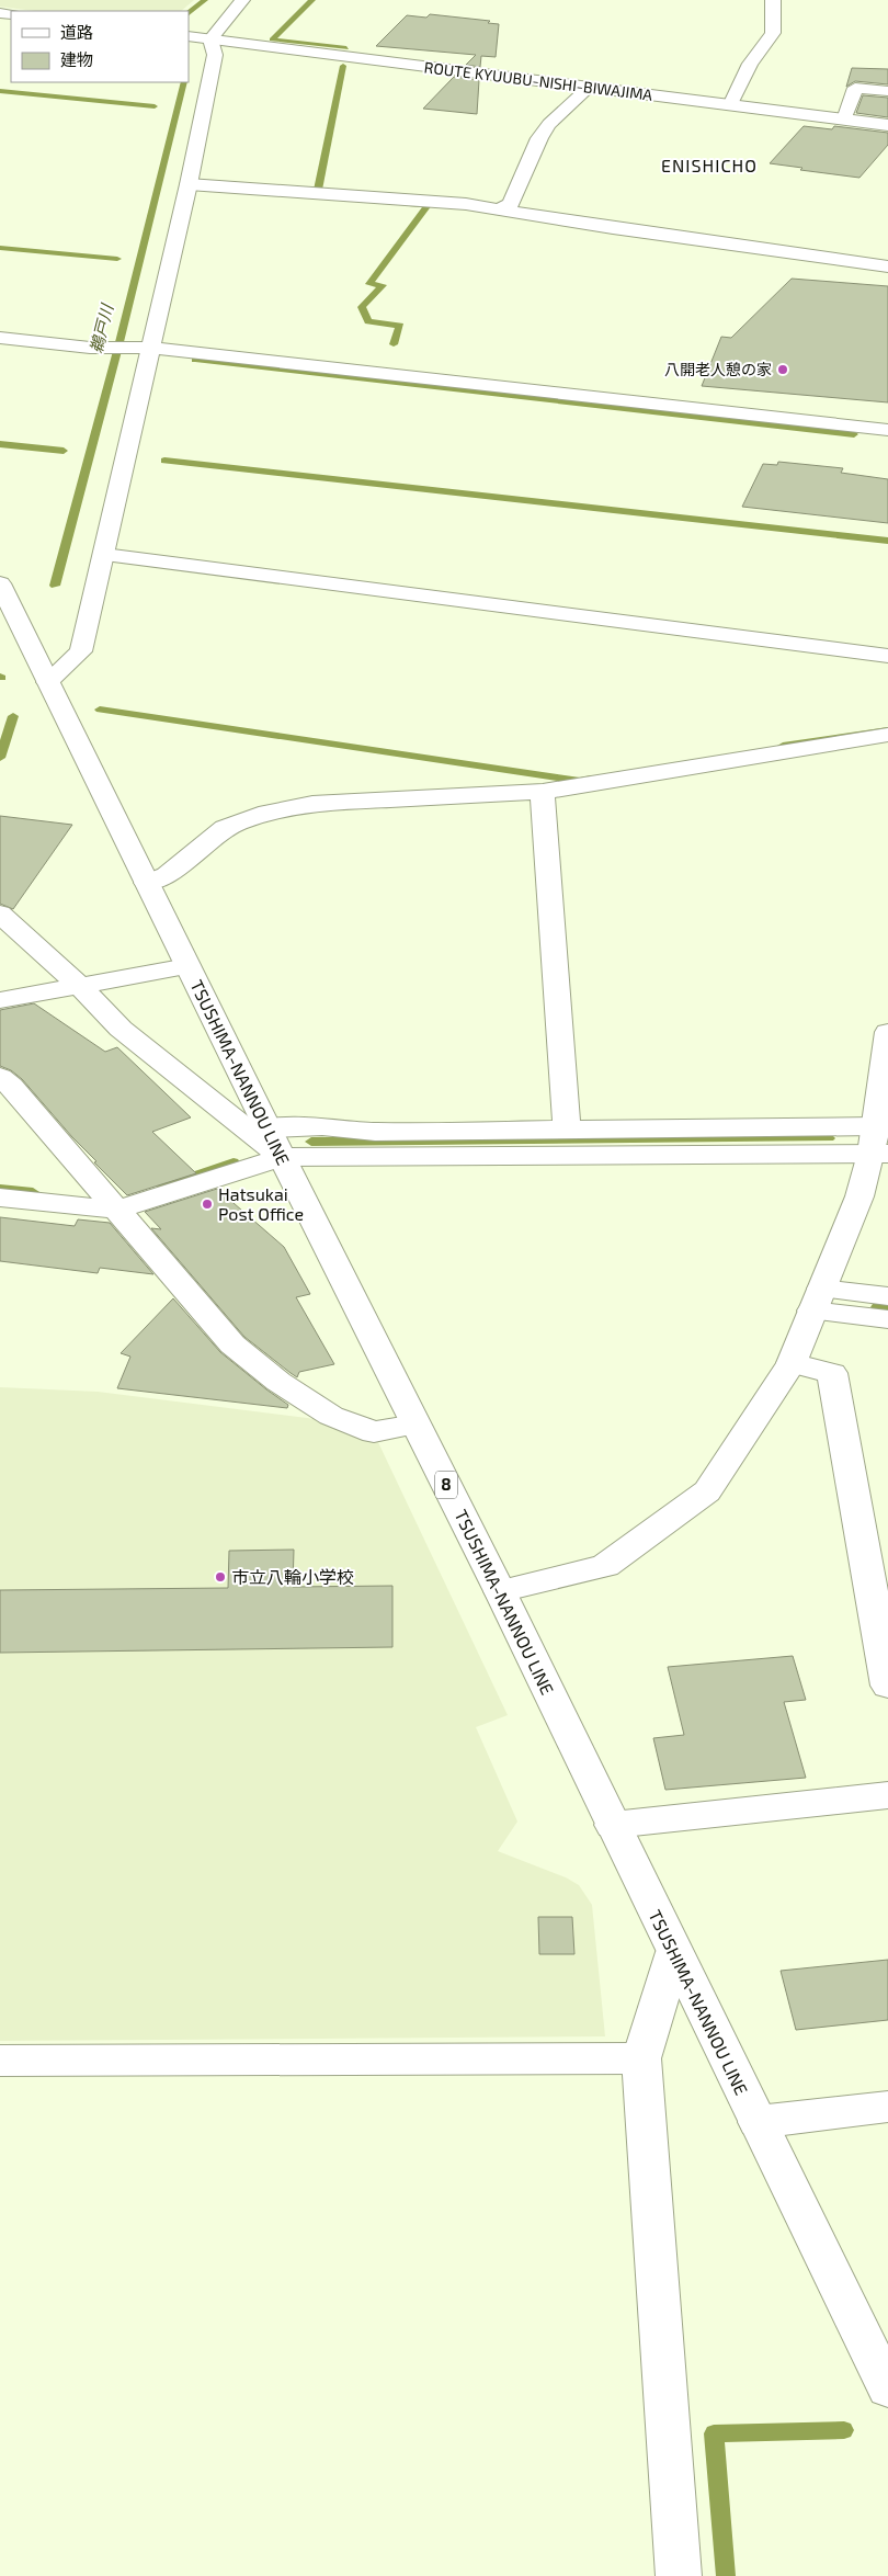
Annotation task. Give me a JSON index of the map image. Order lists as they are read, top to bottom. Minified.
{"streets":{"street":["ROUTE KYUUBU-NISHI-BIWAJIMA","TSUSHIMA-NANNOU LINE","8"]},"districts":["ENISHICHO"],"water":["鵜戸川"],"places":["八開老人憩の家","Hatsukai Post Office","市立八輪小学校"],"legend":["道路","建物"]}
